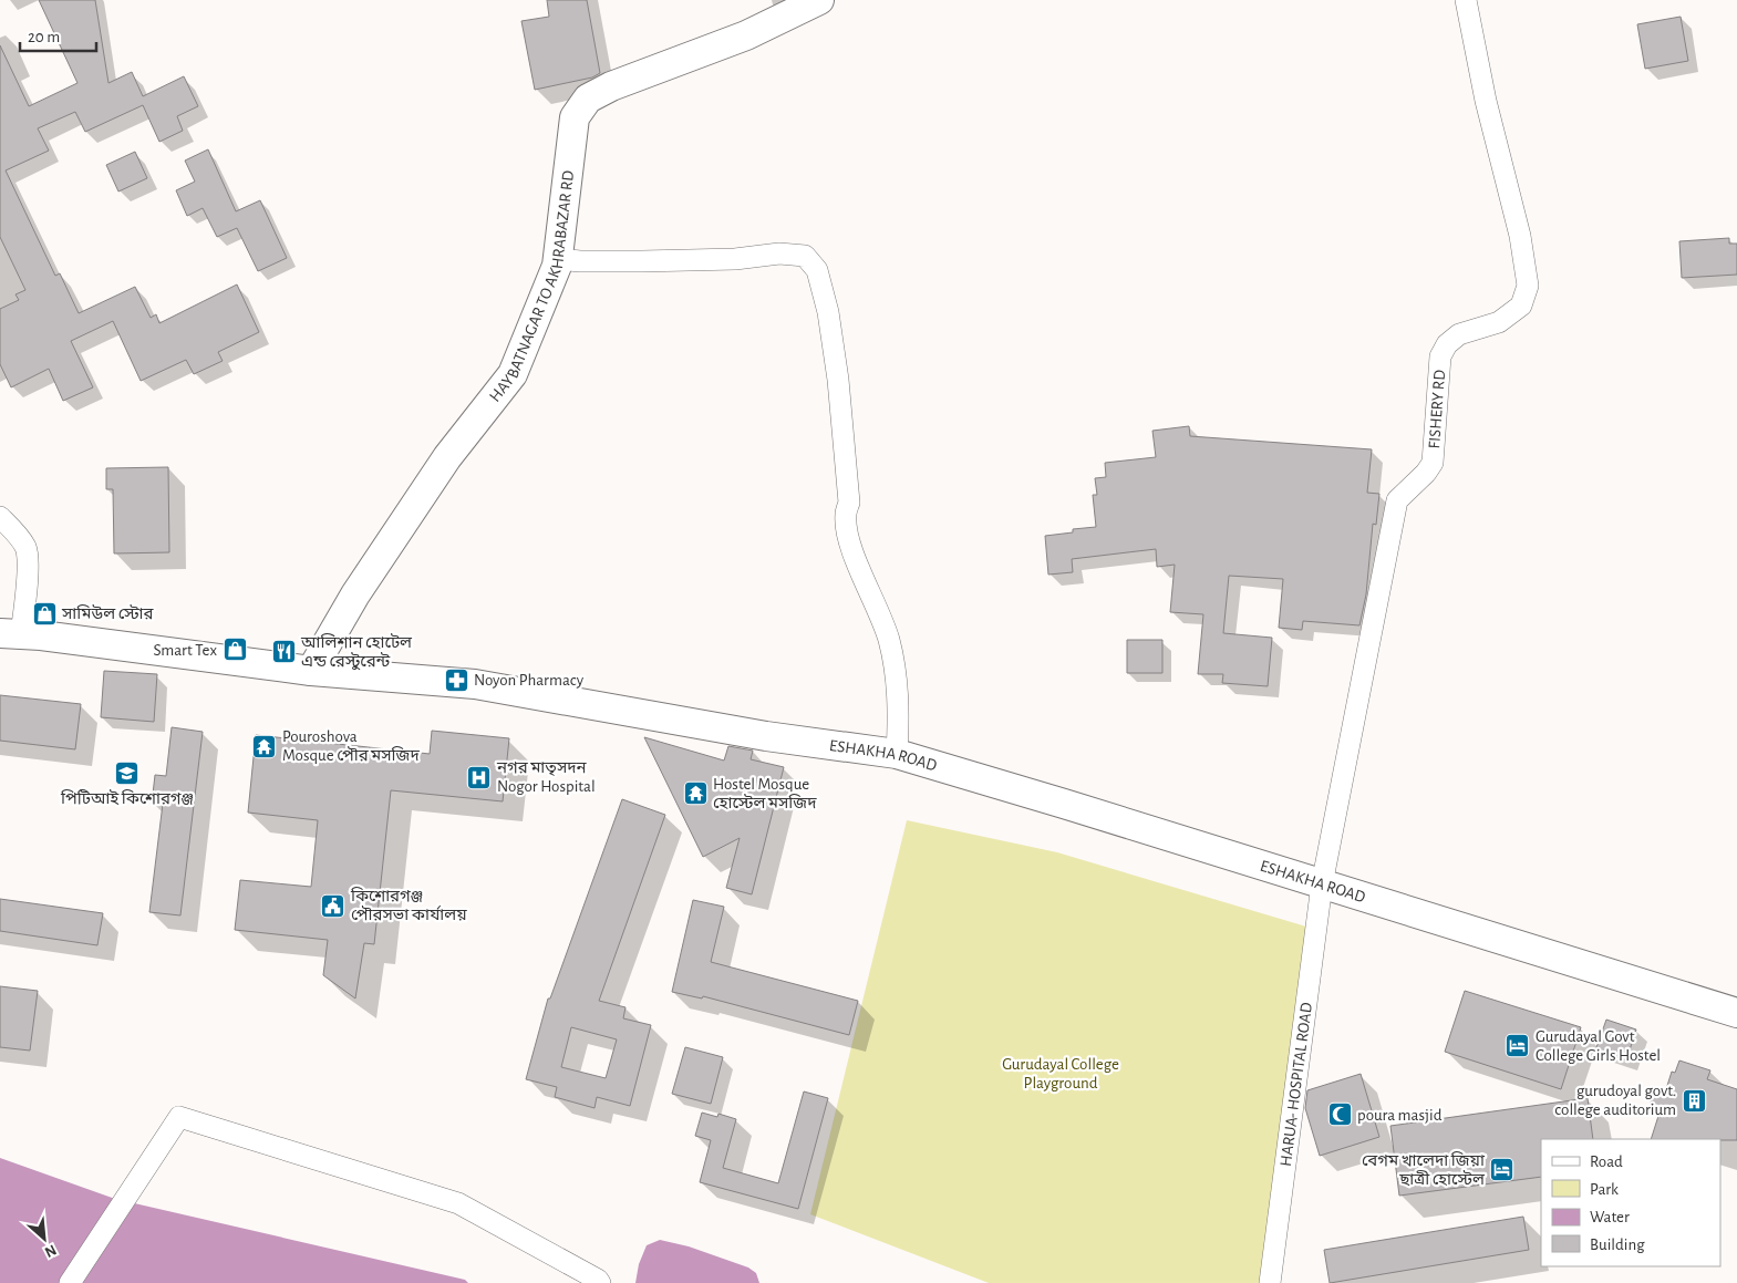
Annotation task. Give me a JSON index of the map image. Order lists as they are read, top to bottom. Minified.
{"streets":{"street":["HAYBATNAGAR TO AKHRABAZAR RD","FISHERY RD","ESHAKHA ROAD","HARUA- HOSPITAL ROAD"]},"crossings":[["HAYBATNAGAR TO AKHRABAZAR RD","ESHAKHA ROAD"],["FISHERY RD","ESHAKHA ROAD"],["FISHERY RD","HARUA- HOSPITAL ROAD"],["ESHAKHA ROAD","HARUA- HOSPITAL ROAD"]],"parks":["Gurudayal College Playground"],"places":{"shop":["সামিউল স্টোর","Smart Tex"],"restaurant":["আলিশান হোটেল এন্ড রেস্টুরেন্ট"],"pharmacy":["Noyon Pharmacy"],"temple":["Pouroshova Mosque পৌর মসজিদ","Hostel Mosque হোস্টেল মসজিদ"],"school or university":["পিটিআই কিশোরগঞ্জ"],"hospital":["নগর মাতৃসদন Nogor Hospital"],"public building":["কিশোরগঞ্জ পৌরসভা কার্যালয়"],"hotel":["Gurudayal Govt College Girls Hostel","বেগম খালেদা জিয়া ছাত্রী হোস্টেল"],"building":["gurudoyal govt. college auditorium"],"mosque":["poura masjid"]},"legend":["Road","Park","Water","Building"],"scale_bar":"20 m","north":"bottom right"}
